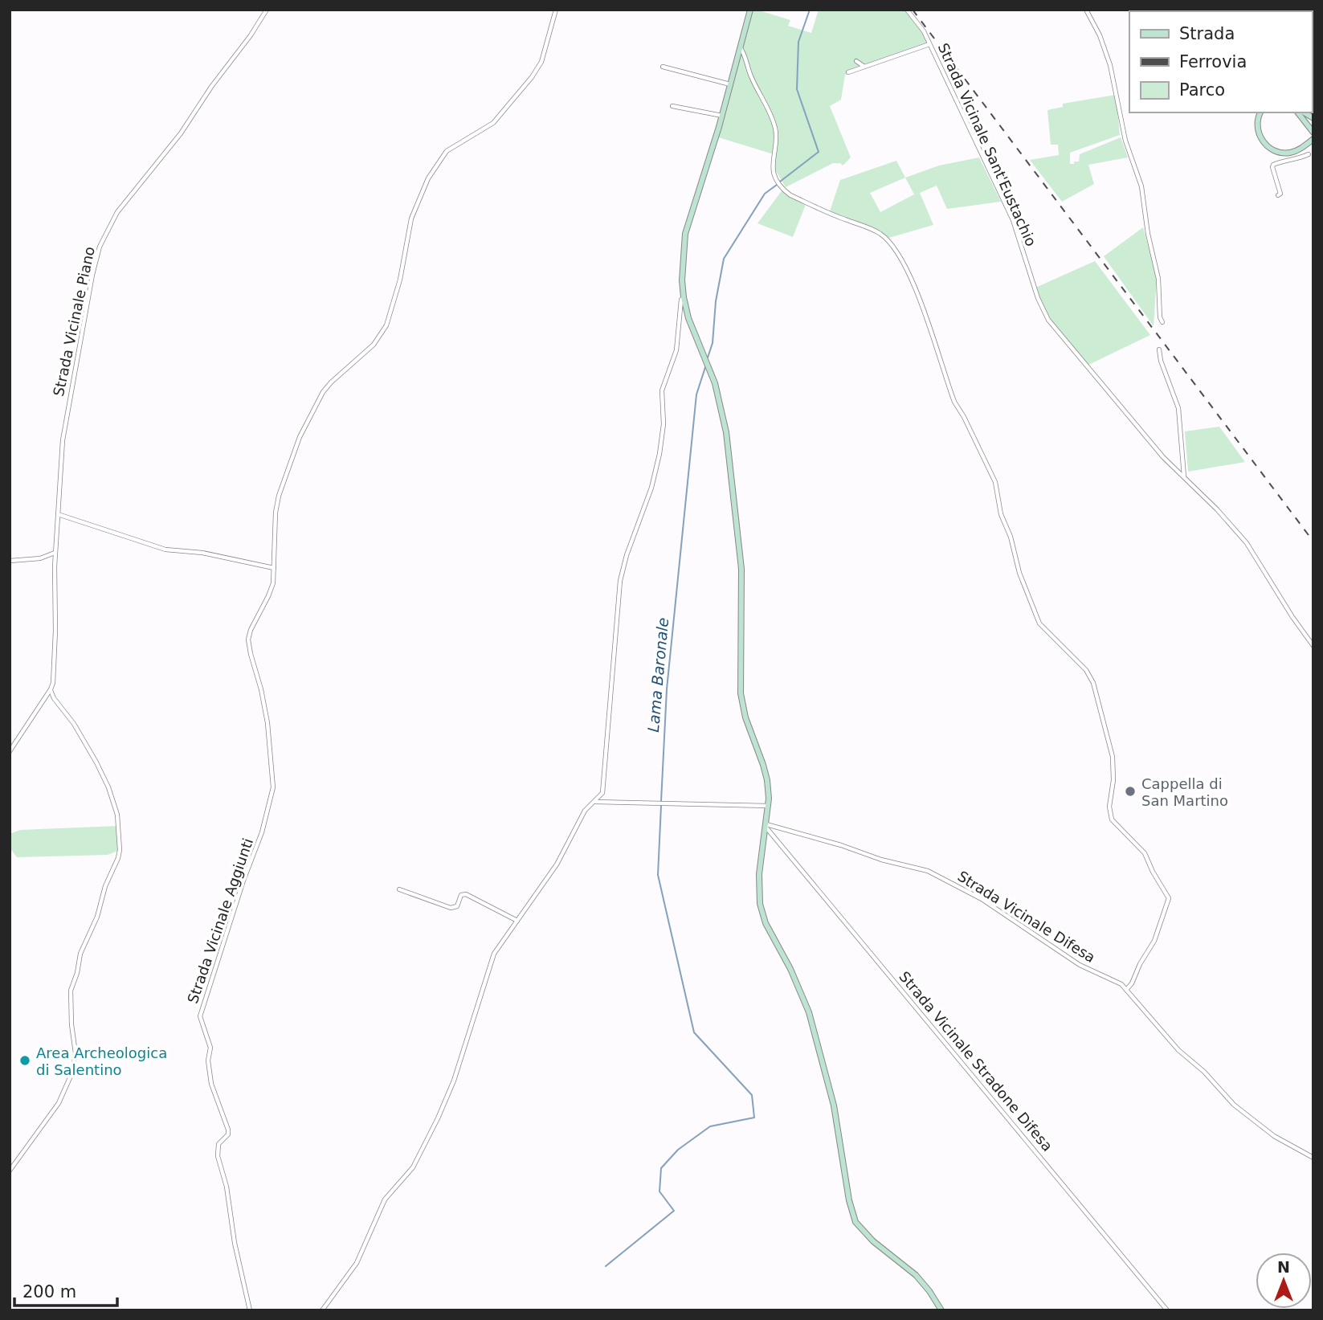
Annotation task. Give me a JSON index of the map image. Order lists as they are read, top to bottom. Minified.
{"streets":{"street":["Strada Vicinale Sant'Eustachio","Strada Vicinale Piano","Strada Vicinale Difesa","Strada Vicinale Aggiunti","Strada Vicinale Stradone Difesa"]},"crossings":[["Strada Vicinale Difesa","Strada Vicinale Stradone Difesa"]],"water":["Lama Baronale"],"places":["Cappella di San Martino","Area Archeologica di Salentino"],"legend":["Strada","Ferrovia","Parco"],"scale_bar":"200 m","north":"top"}
